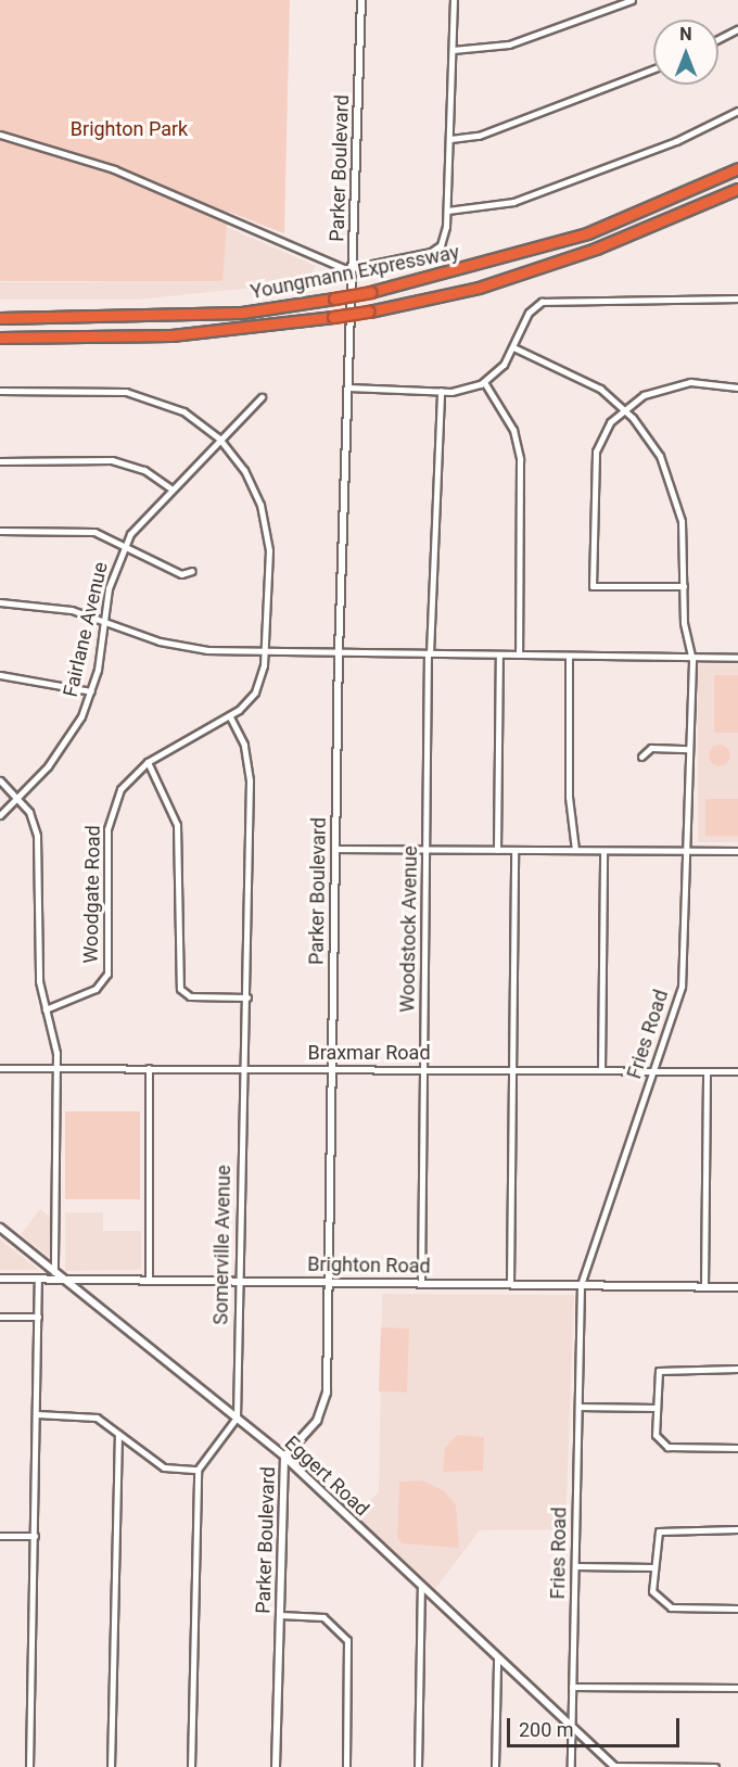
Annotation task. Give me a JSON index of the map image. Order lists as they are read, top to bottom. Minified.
{"streets":{"highway":["Youngmann Expressway"],"street":["Parker Boulevard","Fairlane Avenue","Woodgate Road","Woodstock Avenue","Fries Road","Braxmar Road","Somerville Avenue","Brighton Road","Eggert Road"]},"crossings":[["Parker Boulevard","Braxmar Road"],["Parker Boulevard","Brighton Road"],["Parker Boulevard","Eggert Road"],["Fairlane Avenue","Woodgate Road"],["Woodgate Road","Somerville Avenue"],["Woodstock Avenue","Braxmar Road"],["Woodstock Avenue","Brighton Road"],["Fries Road","Braxmar Road"],["Fries Road","Brighton Road"],["Fries Road","Eggert Road"],["Braxmar Road","Somerville Avenue"],["Somerville Avenue","Brighton Road"],["Somerville Avenue","Eggert Road"],["Brighton Road","Eggert Road"]],"parks":["Brighton Park"],"scale_bar":"200 m","north":"top"}
